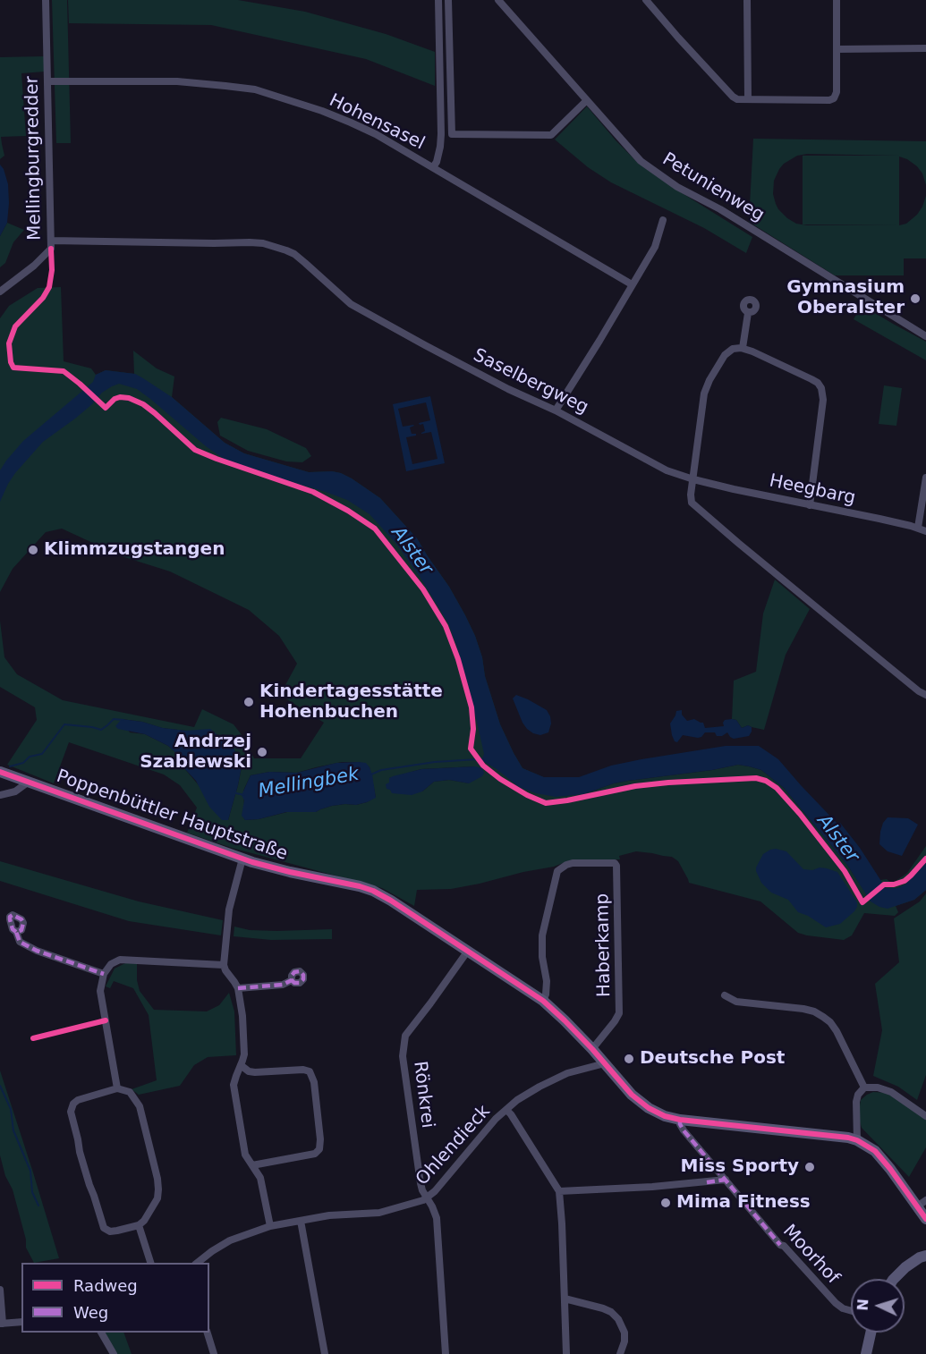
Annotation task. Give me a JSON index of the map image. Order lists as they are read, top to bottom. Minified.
{"streets":{"street":["Hohensasel","Mellingburgredder","Petunienweg","Saselbergweg","Heegbarg","Poppenbüttler Hauptstraße","Haberkamp","Rönkrei","Ohlendieck","Moorhof"]},"crossings":[["Hohensasel","Mellingburgredder"],["Mellingburgredder","Saselbergweg"],["Saselbergweg","Heegbarg"],["Poppenbüttler Hauptstraße","Haberkamp"],["Poppenbüttler Hauptstraße","Rönkrei"],["Poppenbüttler Hauptstraße","Ohlendieck"],["Poppenbüttler Hauptstraße","Moorhof"],["Rönkrei","Ohlendieck"]],"water":["Alster","Mellingbek"],"places":["Gymnasium Oberalster","Klimmzugstangen","Kindertagesstätte Hohenbuchen","Andrzej Szablewski","Deutsche Post","Miss Sporty","Mima Fitness"],"legend":["Radweg","Weg"],"north":"left"}
